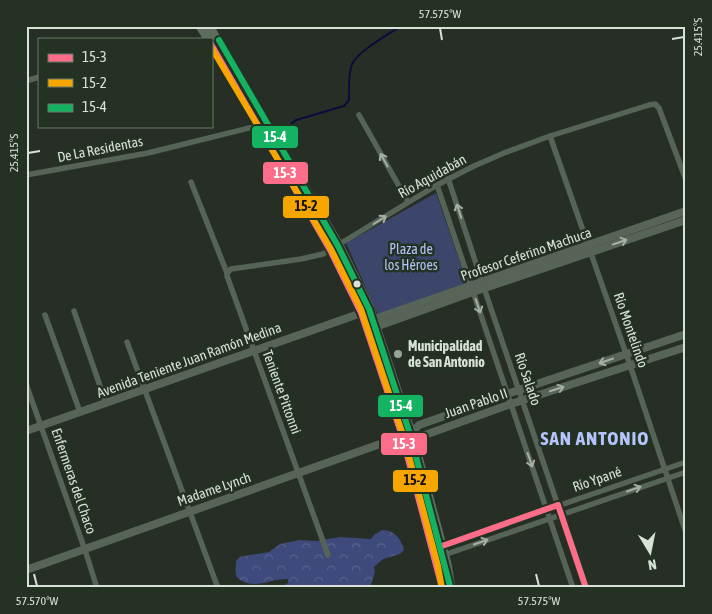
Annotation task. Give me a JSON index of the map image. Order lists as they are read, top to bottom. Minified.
{"streets":{"street":["De La Residentas","Río Aquidabán","Profesor Ceferino Machuca","Río Montelindo","Avenida Teniente Juan Ramón Medina","Río Salado","Teniente Pittonni","Juan Pablo II","Río Ypané","Enfermeras del Chaco","Madame Lynch"]},"crossings":[["Río Aquidabán","Río Montelindo"],["Río Aquidabán","Río Salado"],["Río Aquidabán","Teniente Pittonni"],["Profesor Ceferino Machuca","Río Montelindo"],["Profesor Ceferino Machuca","Avenida Teniente Juan Ramón Medina"],["Profesor Ceferino Machuca","Río Salado"],["Río Montelindo","Juan Pablo II"],["Río Montelindo","Río Ypané"],["Avenida Teniente Juan Ramón Medina","Teniente Pittonni"],["Avenida Teniente Juan Ramón Medina","Enfermeras del Chaco"],["Río Salado","Juan Pablo II"],["Río Salado","Río Ypané"],["Teniente Pittonni","Madame Lynch"],["Juan Pablo II","Madame Lynch"],["Enfermeras del Chaco","Madame Lynch"]],"districts":["SAN ANTONIO"],"parks":["Plaza de los Héroes"],"places":["Municipalidad de San Antonio"],"lines":["transit line 15-4","transit line 15-3","transit line 15-2"],"legend":["15-3","15-2","15-4"],"north":"bottom","coordinates":["57.575°W","25.415°S","57.570°W"]}
